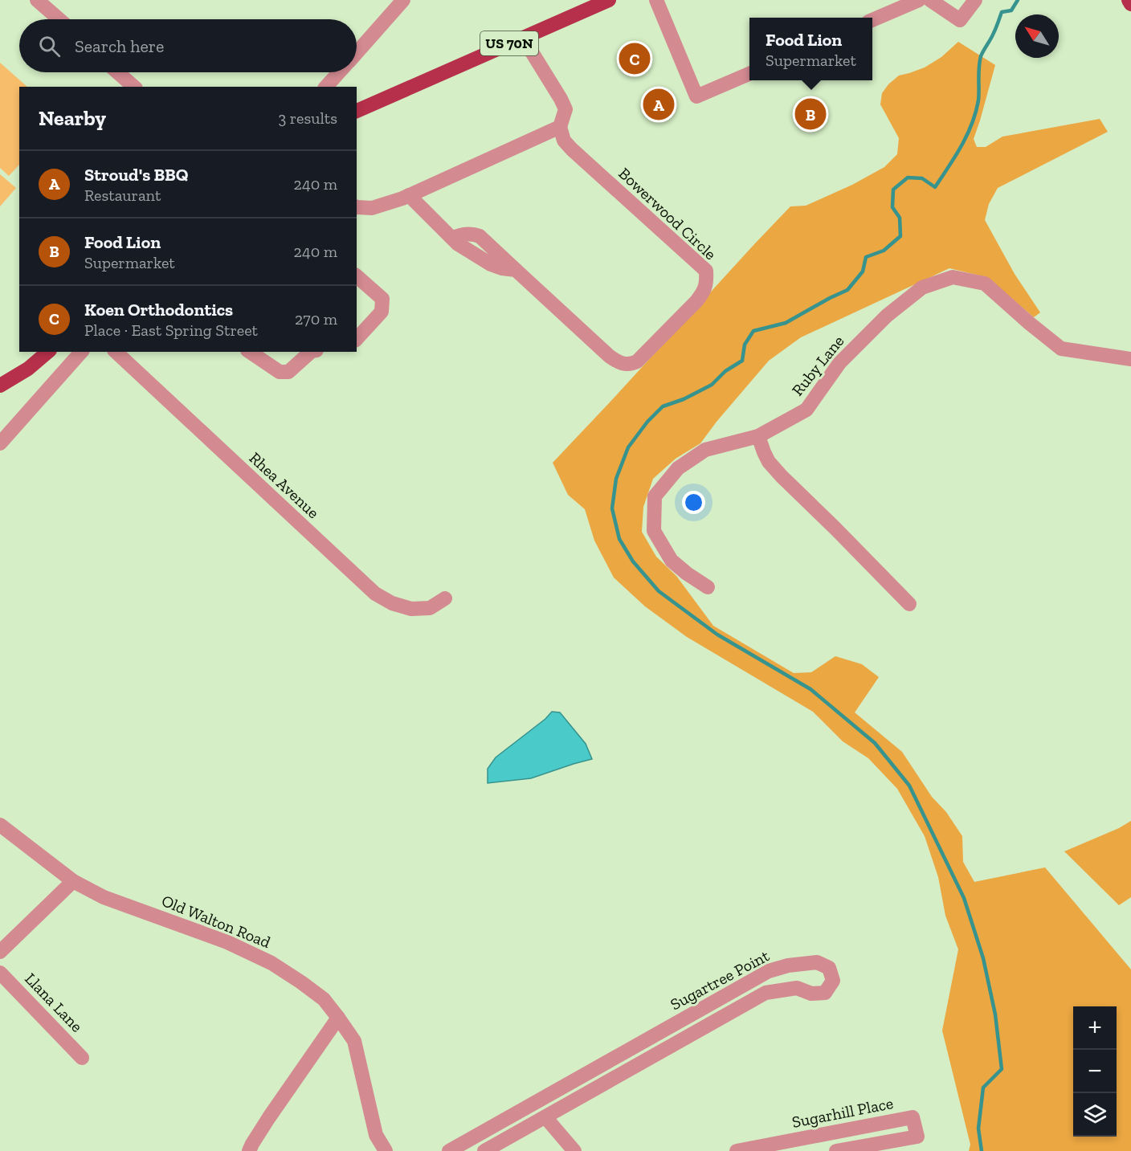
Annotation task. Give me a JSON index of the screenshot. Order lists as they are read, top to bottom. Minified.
{"streets":{"main road":["US 70N"],"street":["Bowerwood Circle","Ruby Lane","Rhea Avenue","Old Walton Road","Sugartree Point","Llana Lane","Sugarhill Place"]},"north":"top left","page":{"popup":["Food Lion","Supermarket"],"search":"Search here","pins":["C","A","B"],"heading":["Nearby","3 results"],"list":[{"mark":"A","name":"Stroud's BBQ","note":"Restaurant","value":"240 m"},{"mark":"B","name":"Food Lion","note":"Supermarket","value":"240 m"},{"mark":"C","name":"Koen Orthodontics","note":"Place · East Spring Street","value":"270 m"}],"map_buttons":["+","−"]}}
